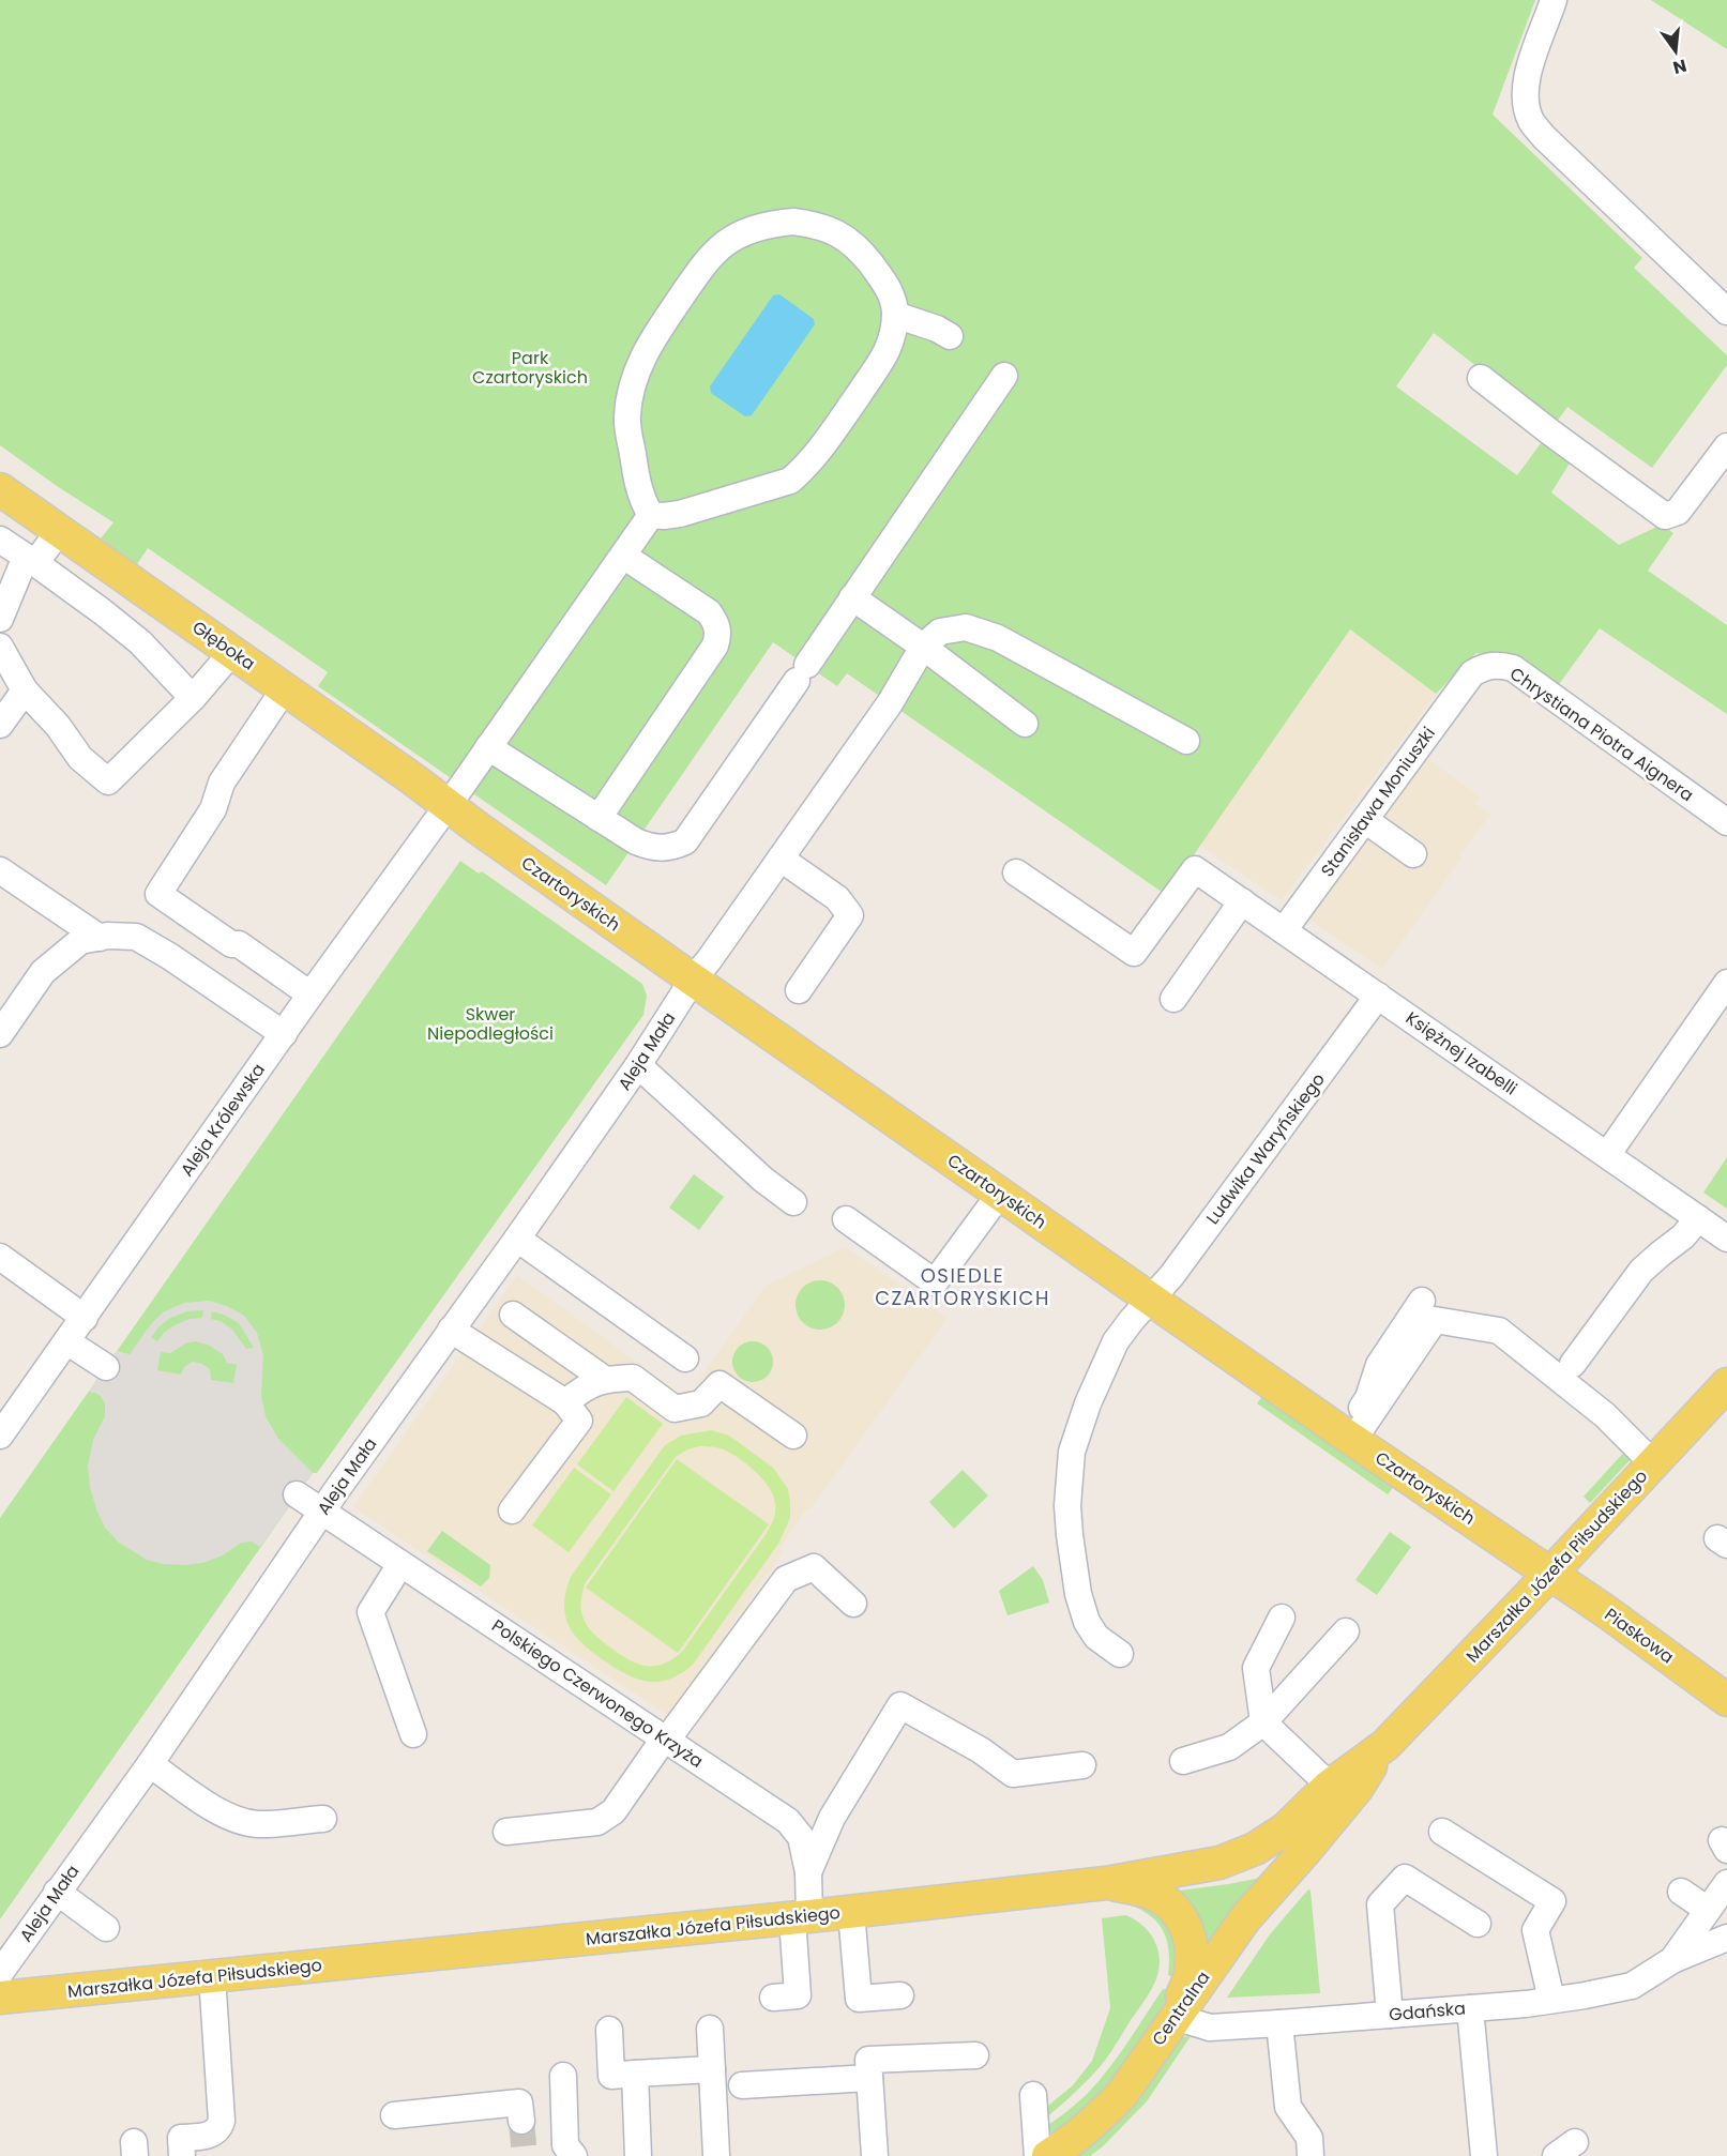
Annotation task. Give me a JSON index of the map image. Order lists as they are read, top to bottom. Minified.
{"streets":{"main road":["Głęboka","Czartoryskich","Marszałka Józefa Piłsudskiego","Piaskowa","Centralna"],"street":["Chrystiana Piotra Aignera","Stanisława Moniuszki","Aleja Mała","Księżnej Izabelli","Aleja Królewska","Ludwika Waryńskiego","Polskiego Czerwonego Krzyża","Gdańska"]},"crossings":[["Głęboka","Czartoryskich"],["Głęboka","Aleja Królewska"],["Chrystiana Piotra Aignera","Stanisława Moniuszki"],["Stanisława Moniuszki","Księżnej Izabelli"],["Czartoryskich","Aleja Mała"],["Czartoryskich","Aleja Królewska"],["Czartoryskich","Ludwika Waryńskiego"],["Czartoryskich","Marszałka Józefa Piłsudskiego"],["Czartoryskich","Piaskowa"],["Aleja Mała","Polskiego Czerwonego Krzyża"],["Księżnej Izabelli","Ludwika Waryńskiego"],["Marszałka Józefa Piłsudskiego","Piaskowa"],["Marszałka Józefa Piłsudskiego","Polskiego Czerwonego Krzyża"],["Marszałka Józefa Piłsudskiego","Centralna"],["Centralna","Gdańska"]],"districts":["OSIEDLE CZARTORYSKICH"],"parks":["Park Czartoryskich","Skwer Niepodległości"],"north":"bottom"}
